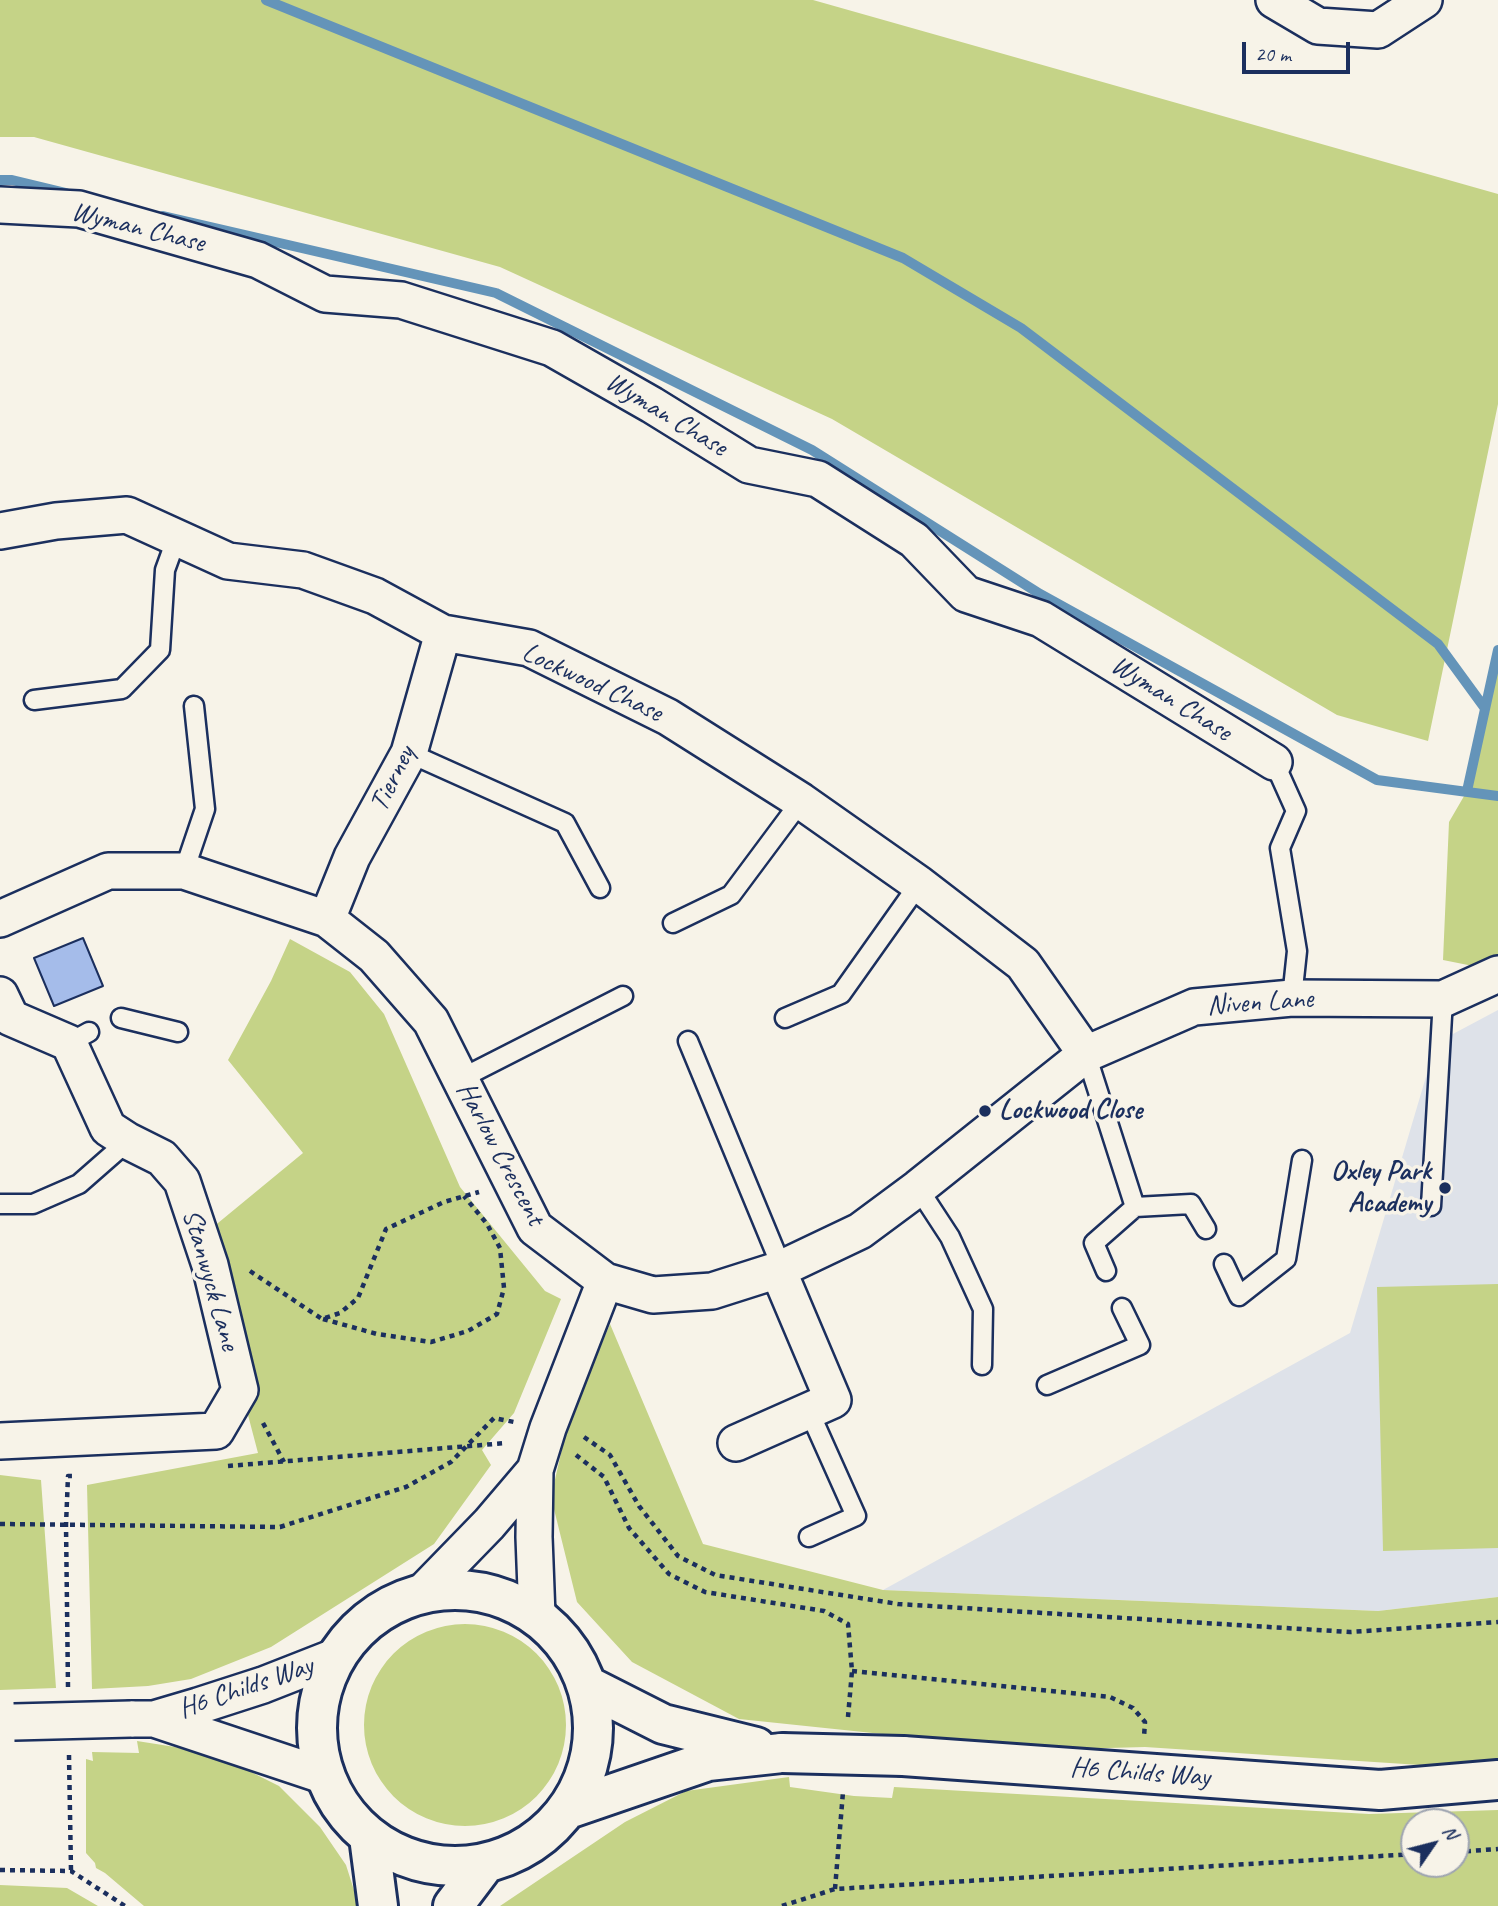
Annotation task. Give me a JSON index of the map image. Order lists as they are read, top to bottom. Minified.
{"streets":{"street":["Wyman Chase","Lockwood Chase","Tierney","Niven Lane","Harlow Crescent","Stanwyck Lane","H6 Childs Way"]},"crossings":[["Lockwood Chase","Tierney"],["Lockwood Chase","Niven Lane"],["Lockwood Chase","Harlow Crescent"],["Tierney","Harlow Crescent"],["Niven Lane","Harlow Crescent"]],"places":["Lockwood Close","Oxley Park Academy"],"scale_bar":"20 m","north":"top right"}
